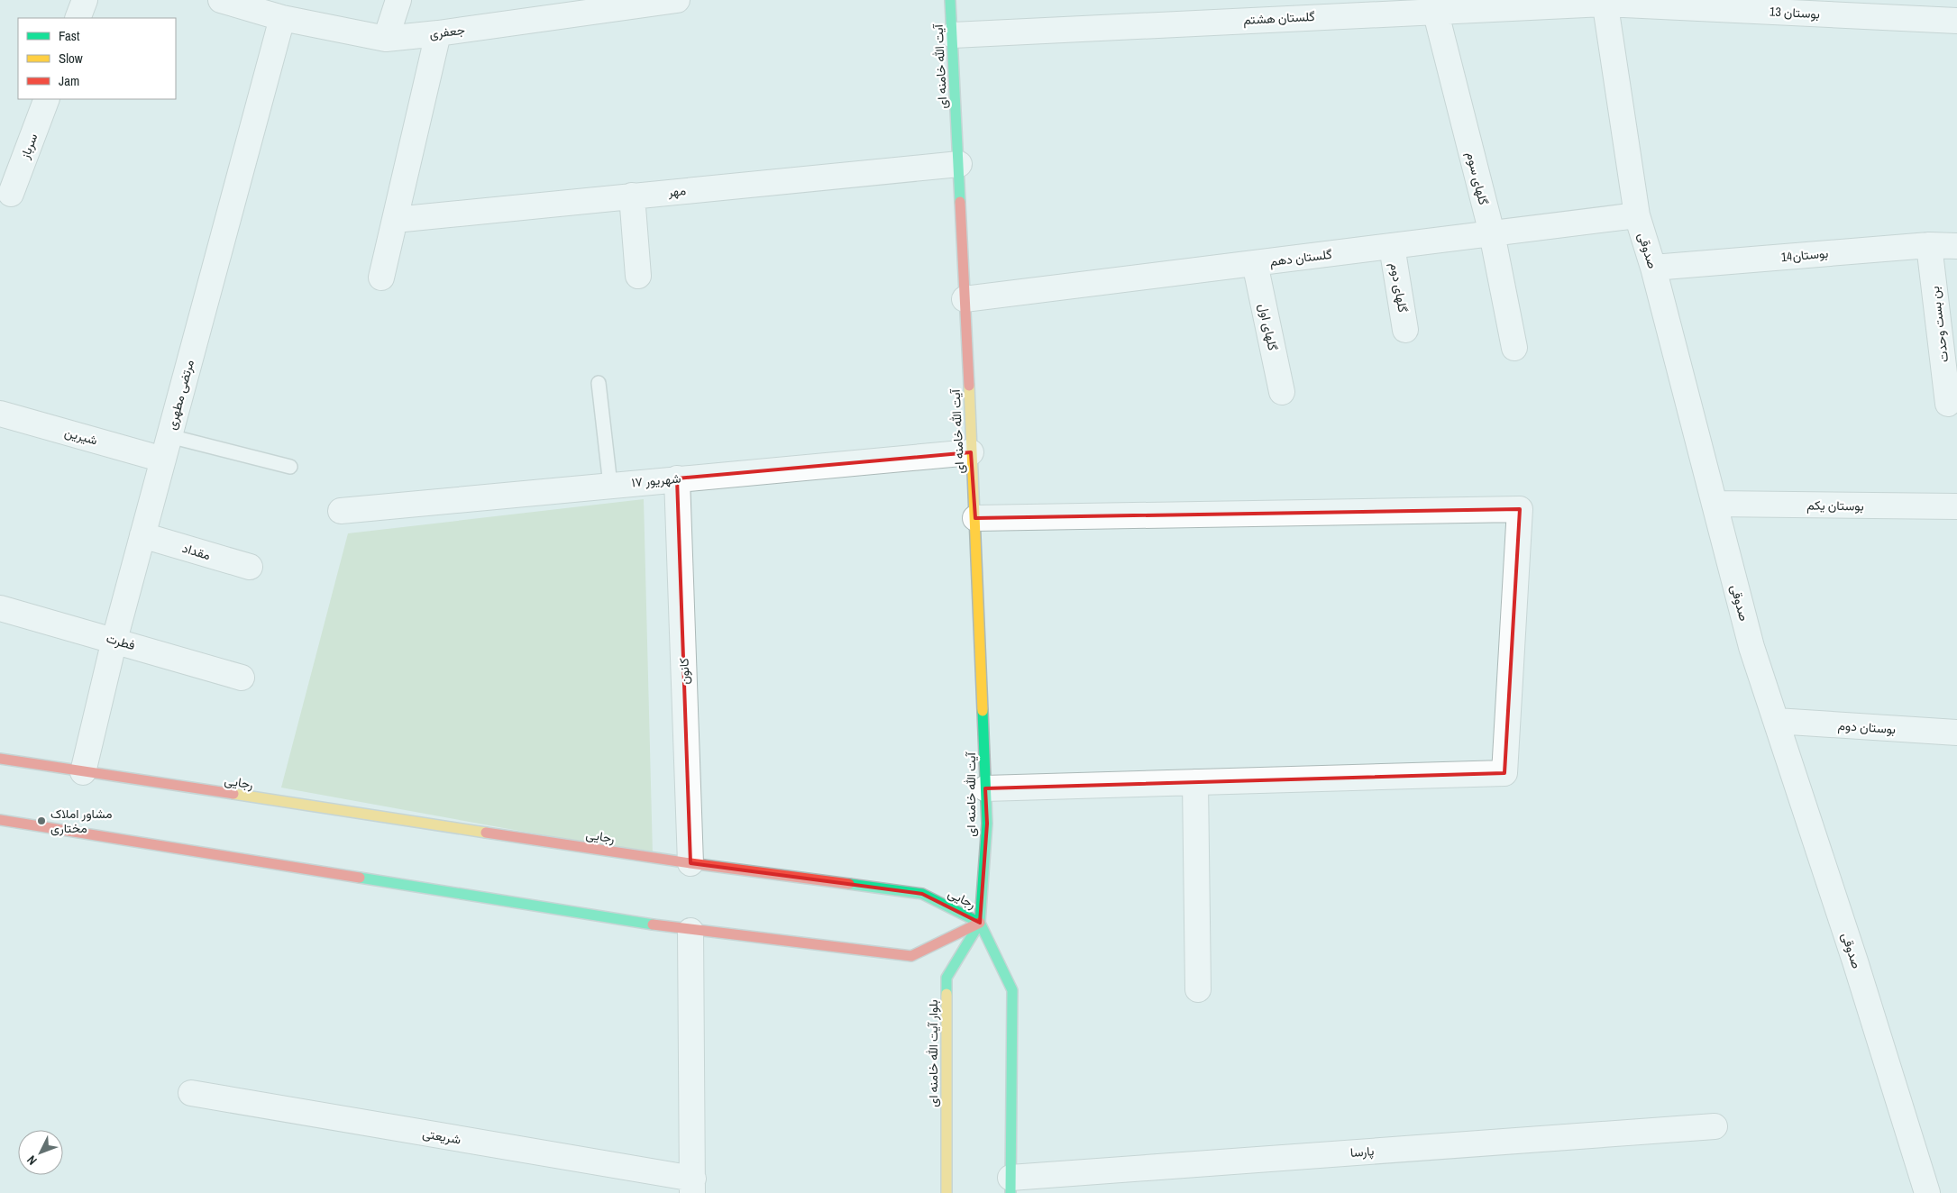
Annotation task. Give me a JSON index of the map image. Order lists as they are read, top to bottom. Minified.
{"streets":{"street":["بوستان 13","گلستان هشتم","جعفری","آیت الله خامنه ای","سرباز","گلهای سوم","مهر","صدوقی","بوستان14","گلستان دهم","گلهای دوم","بن بست وحدت","گلهای اول","مرتضی مطهری","شیرین","۱۷ شهریور","بوستان یکم","مقداد","فطرت","کانون","بوستان دوم","رجایی","بلوار آیت الله خامنه ای","شریعتی","پارسا"]},"crossings":[["بوستان 13","گلستان هشتم"],["بوستان 13","صدوقی"],["گلستان هشتم","آیت الله خامنه ای"],["گلستان هشتم","گلهای سوم"],["گلستان هشتم","صدوقی"],["جعفری","مرتضی مطهری"],["آیت الله خامنه ای","مهر"],["آیت الله خامنه ای","گلستان دهم"],["آیت الله خامنه ای","۱۷ شهریور"],["آیت الله خامنه ای","بلوار آیت الله خامنه ای"],["گلهای سوم","گلستان دهم"],["صدوقی","بوستان14"],["صدوقی","گلستان دهم"],["صدوقی","بوستان یکم"],["صدوقی","بوستان دوم"],["بوستان14","بن بست وحدت"],["گلستان دهم","گلهای دوم"],["گلستان دهم","گلهای اول"],["مرتضی مطهری","شیرین"],["مرتضی مطهری","مقداد"],["مرتضی مطهری","فطرت"],["مرتضی مطهری","رجایی"],["۱۷ شهریور","کانون"],["کانون","رجایی"],["رجایی","بلوار آیت الله خامنه ای"],["بلوار آیت الله خامنه ای","پارسا"]],"places":["مشاور املاک مختاری"],"legend":["Fast","Slow","Jam"],"north":"bottom left"}
